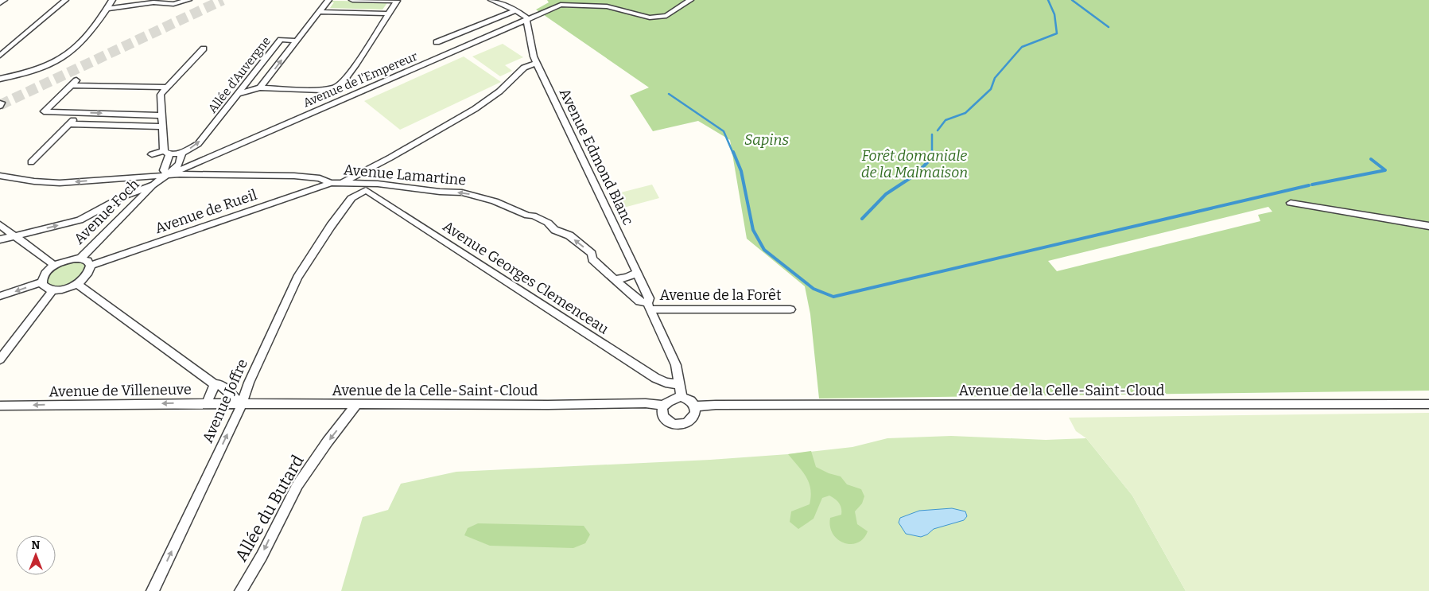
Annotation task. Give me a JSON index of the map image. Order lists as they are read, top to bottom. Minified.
{"streets":{"street":["Allée d'Auvergne","Avenue de l'Empereur","Avenue Edmond Blanc","Avenue Lamartine","Avenue Foch","Avenue de Rueil","Avenue Georges Clemenceau","Avenue de la Forêt","Avenue de Villeneuve","Avenue de la Celle-Saint-Cloud","Avenue Joffre","Allée du Butard"]},"crossings":[["Avenue de l'Empereur","Avenue Edmond Blanc"],["Avenue de l'Empereur","Avenue Lamartine"],["Avenue Edmond Blanc","Avenue Lamartine"],["Avenue Edmond Blanc","Avenue Georges Clemenceau"],["Avenue Edmond Blanc","Avenue de la Forêt"],["Avenue Edmond Blanc","Avenue de la Celle-Saint-Cloud"],["Avenue Lamartine","Avenue de Rueil"],["Avenue Lamartine","Avenue Georges Clemenceau"],["Avenue Lamartine","Avenue de la Forêt"],["Avenue Lamartine","Avenue Joffre"],["Avenue Georges Clemenceau","Avenue Joffre"],["Avenue de Villeneuve","Avenue de la Celle-Saint-Cloud"],["Avenue de Villeneuve","Avenue Joffre"],["Avenue de la Celle-Saint-Cloud","Avenue Joffre"],["Avenue de la Celle-Saint-Cloud","Allée du Butard"]],"one_way":["Avenue Lamartine","Avenue de Villeneuve","Avenue Joffre","Allée du Butard"],"parks":["Sapins","Forêt domaniale de la Malmaison"],"north":"top"}
